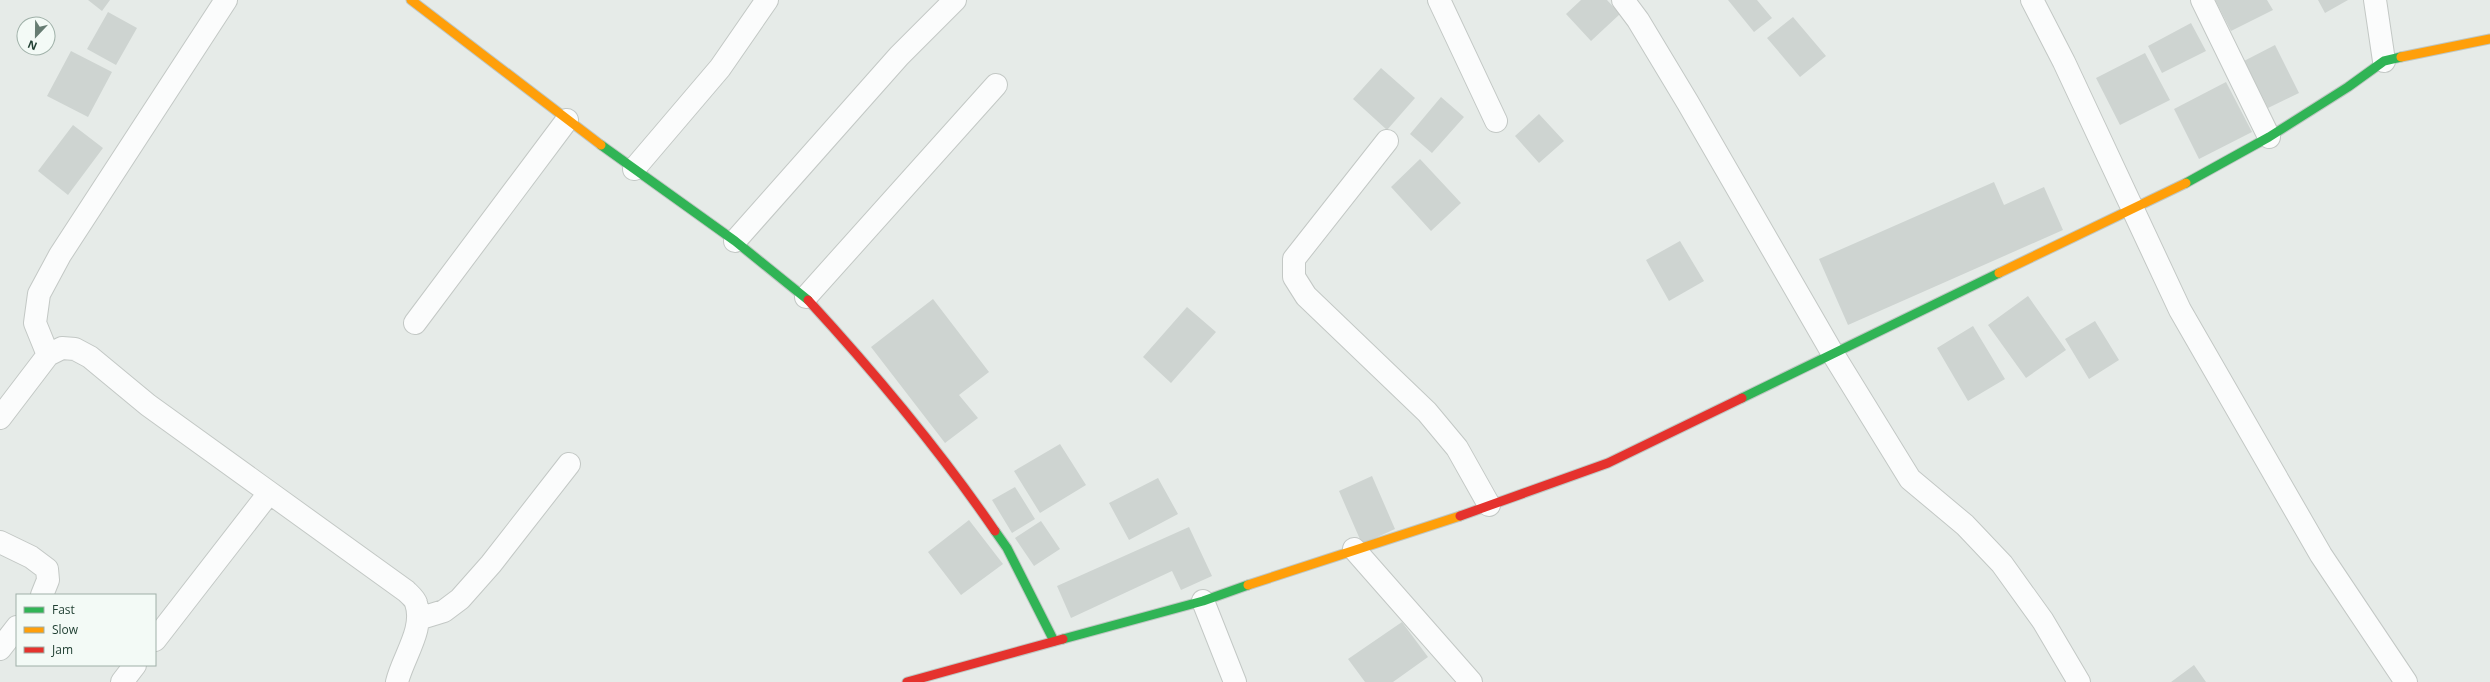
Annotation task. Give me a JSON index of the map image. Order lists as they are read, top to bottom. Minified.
{"legend":["Fast","Slow","Jam"],"north":"bottom"}
